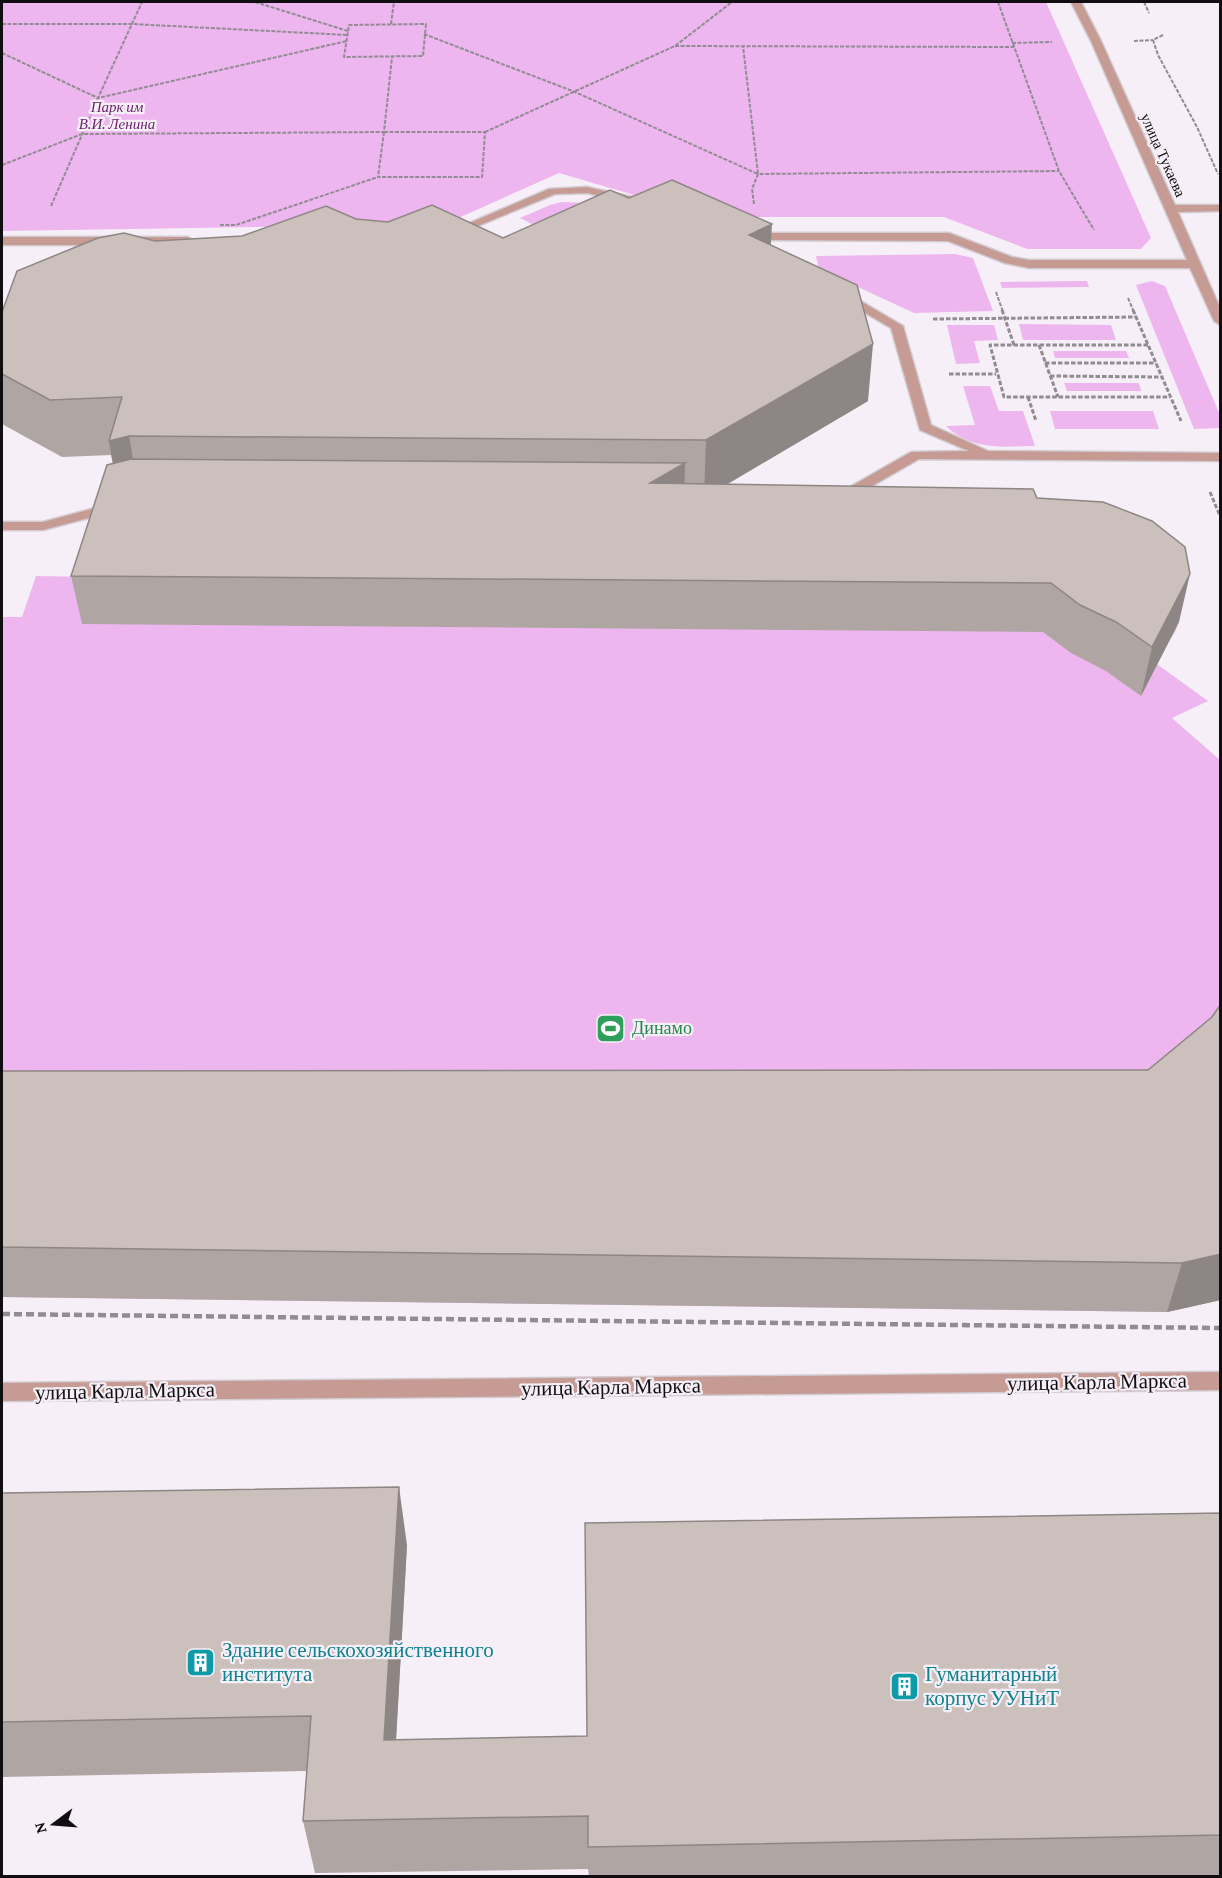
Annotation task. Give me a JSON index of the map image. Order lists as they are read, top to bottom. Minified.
{"streets":{"street":["улица Тукаева","улица Карла Маркса"]},"parks":["Парк им В.И. Ленина"],"places":{"sports":["Динамо"],"building":["Здание сельскохозяйственного института","Гуманитарный корпус УУНиТ"]},"north":"left"}
